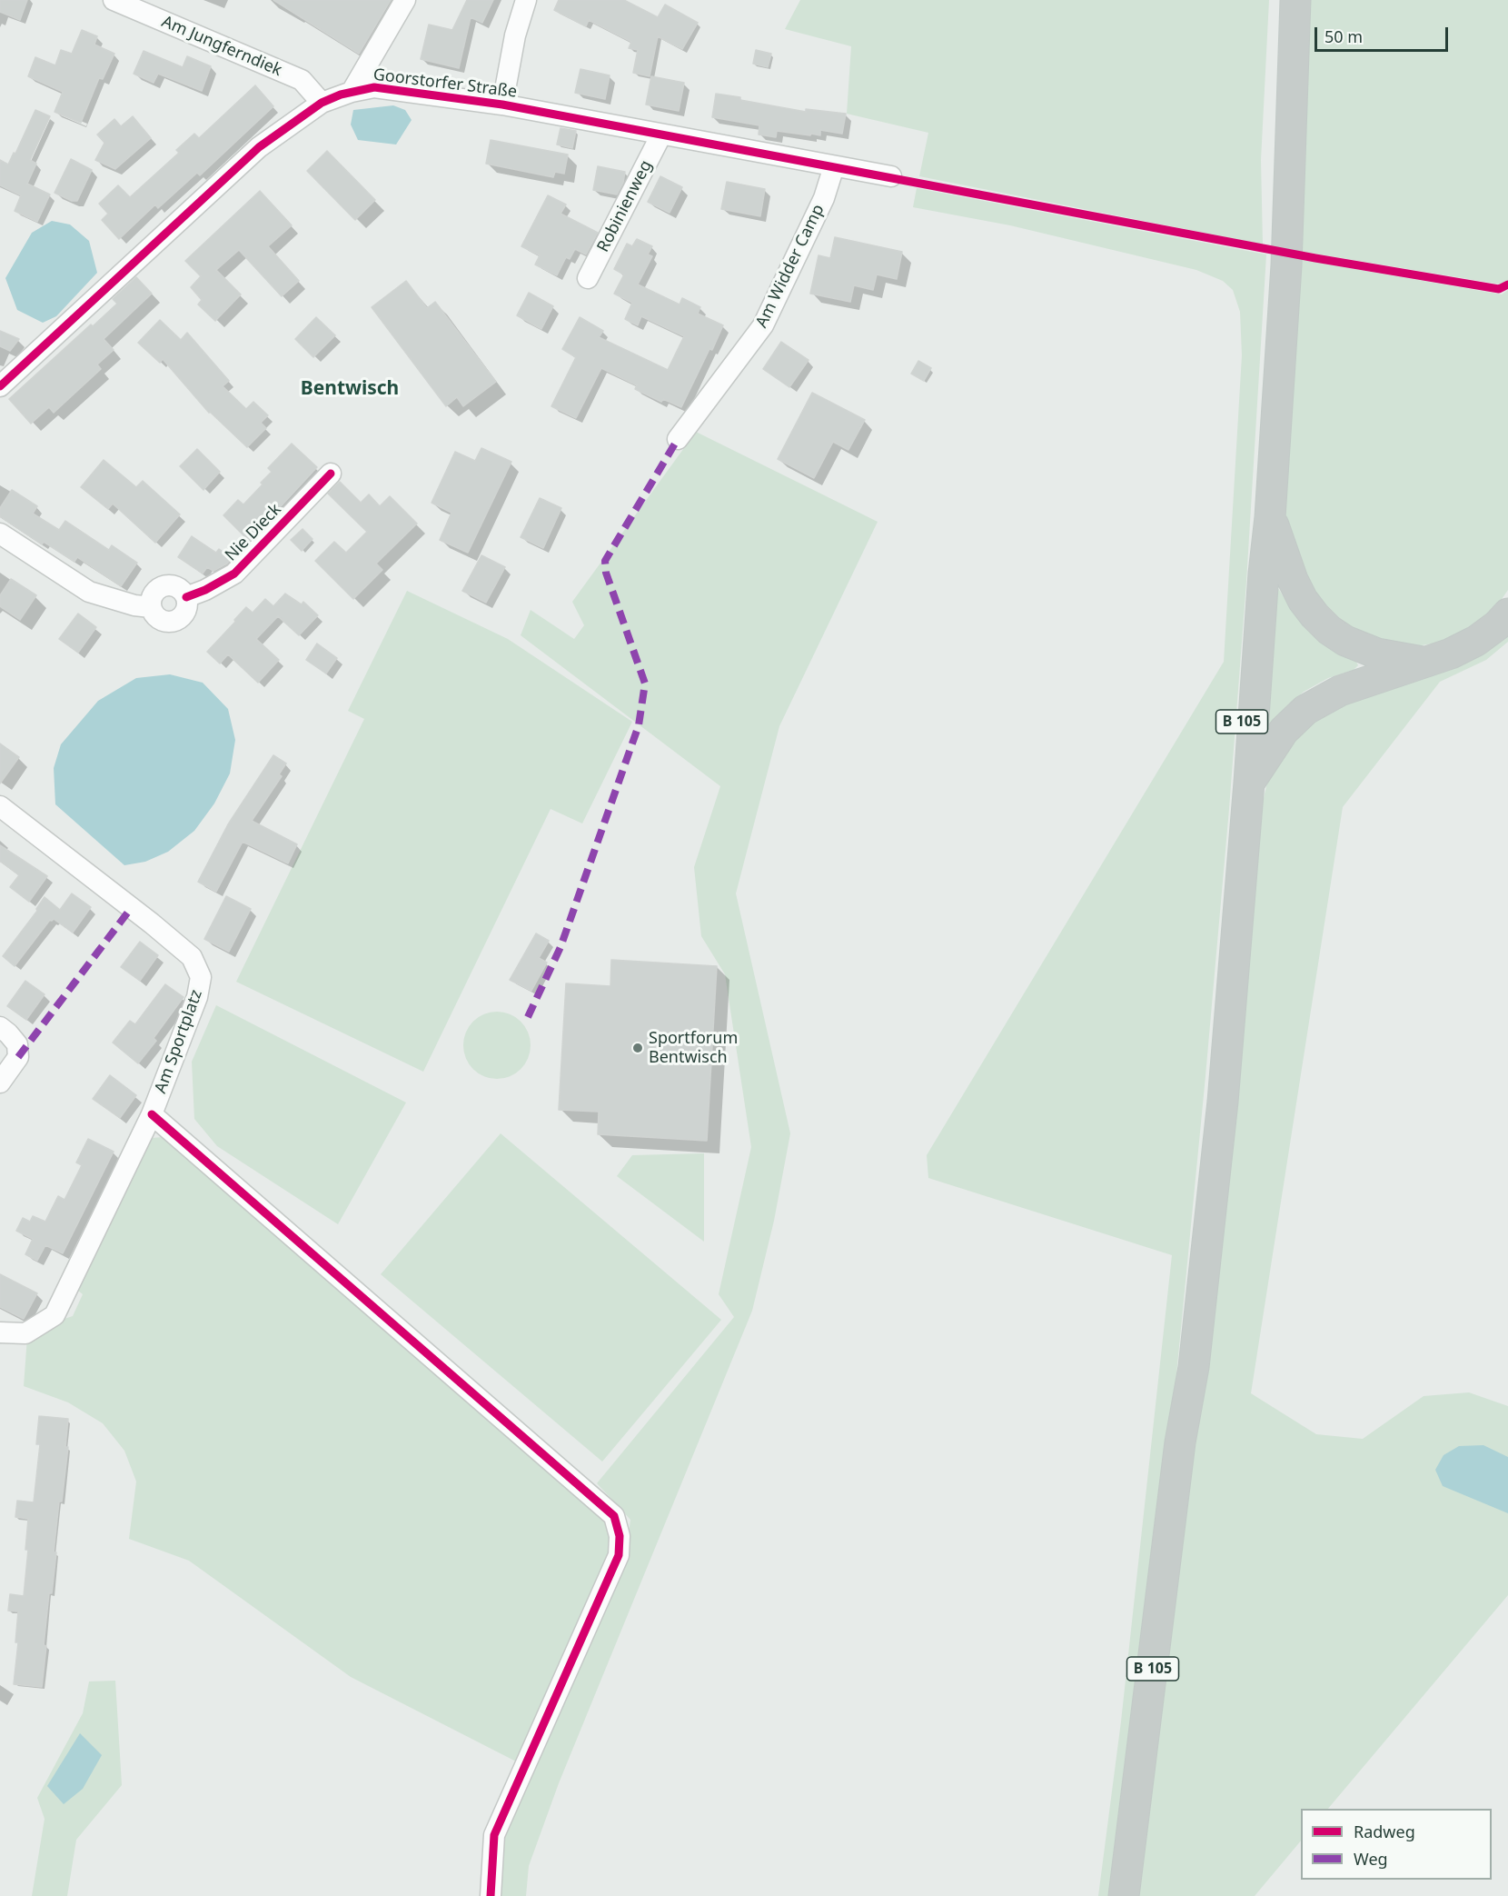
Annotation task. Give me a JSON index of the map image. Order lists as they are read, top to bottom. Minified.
{"streets":{"highway":["B 105"],"street":["Am Jungferndiek","Goorstorfer Straße","Robinienweg","Am Widder Camp","Nie Dieck","Am Sportplatz"]},"crossings":[["Am Jungferndiek","Goorstorfer Straße"],["Goorstorfer Straße","Robinienweg"],["Goorstorfer Straße","Am Widder Camp"]],"districts":["Bentwisch"],"places":["Sportforum Bentwisch"],"legend":["Radweg","Weg"],"scale_bar":"50 m"}
